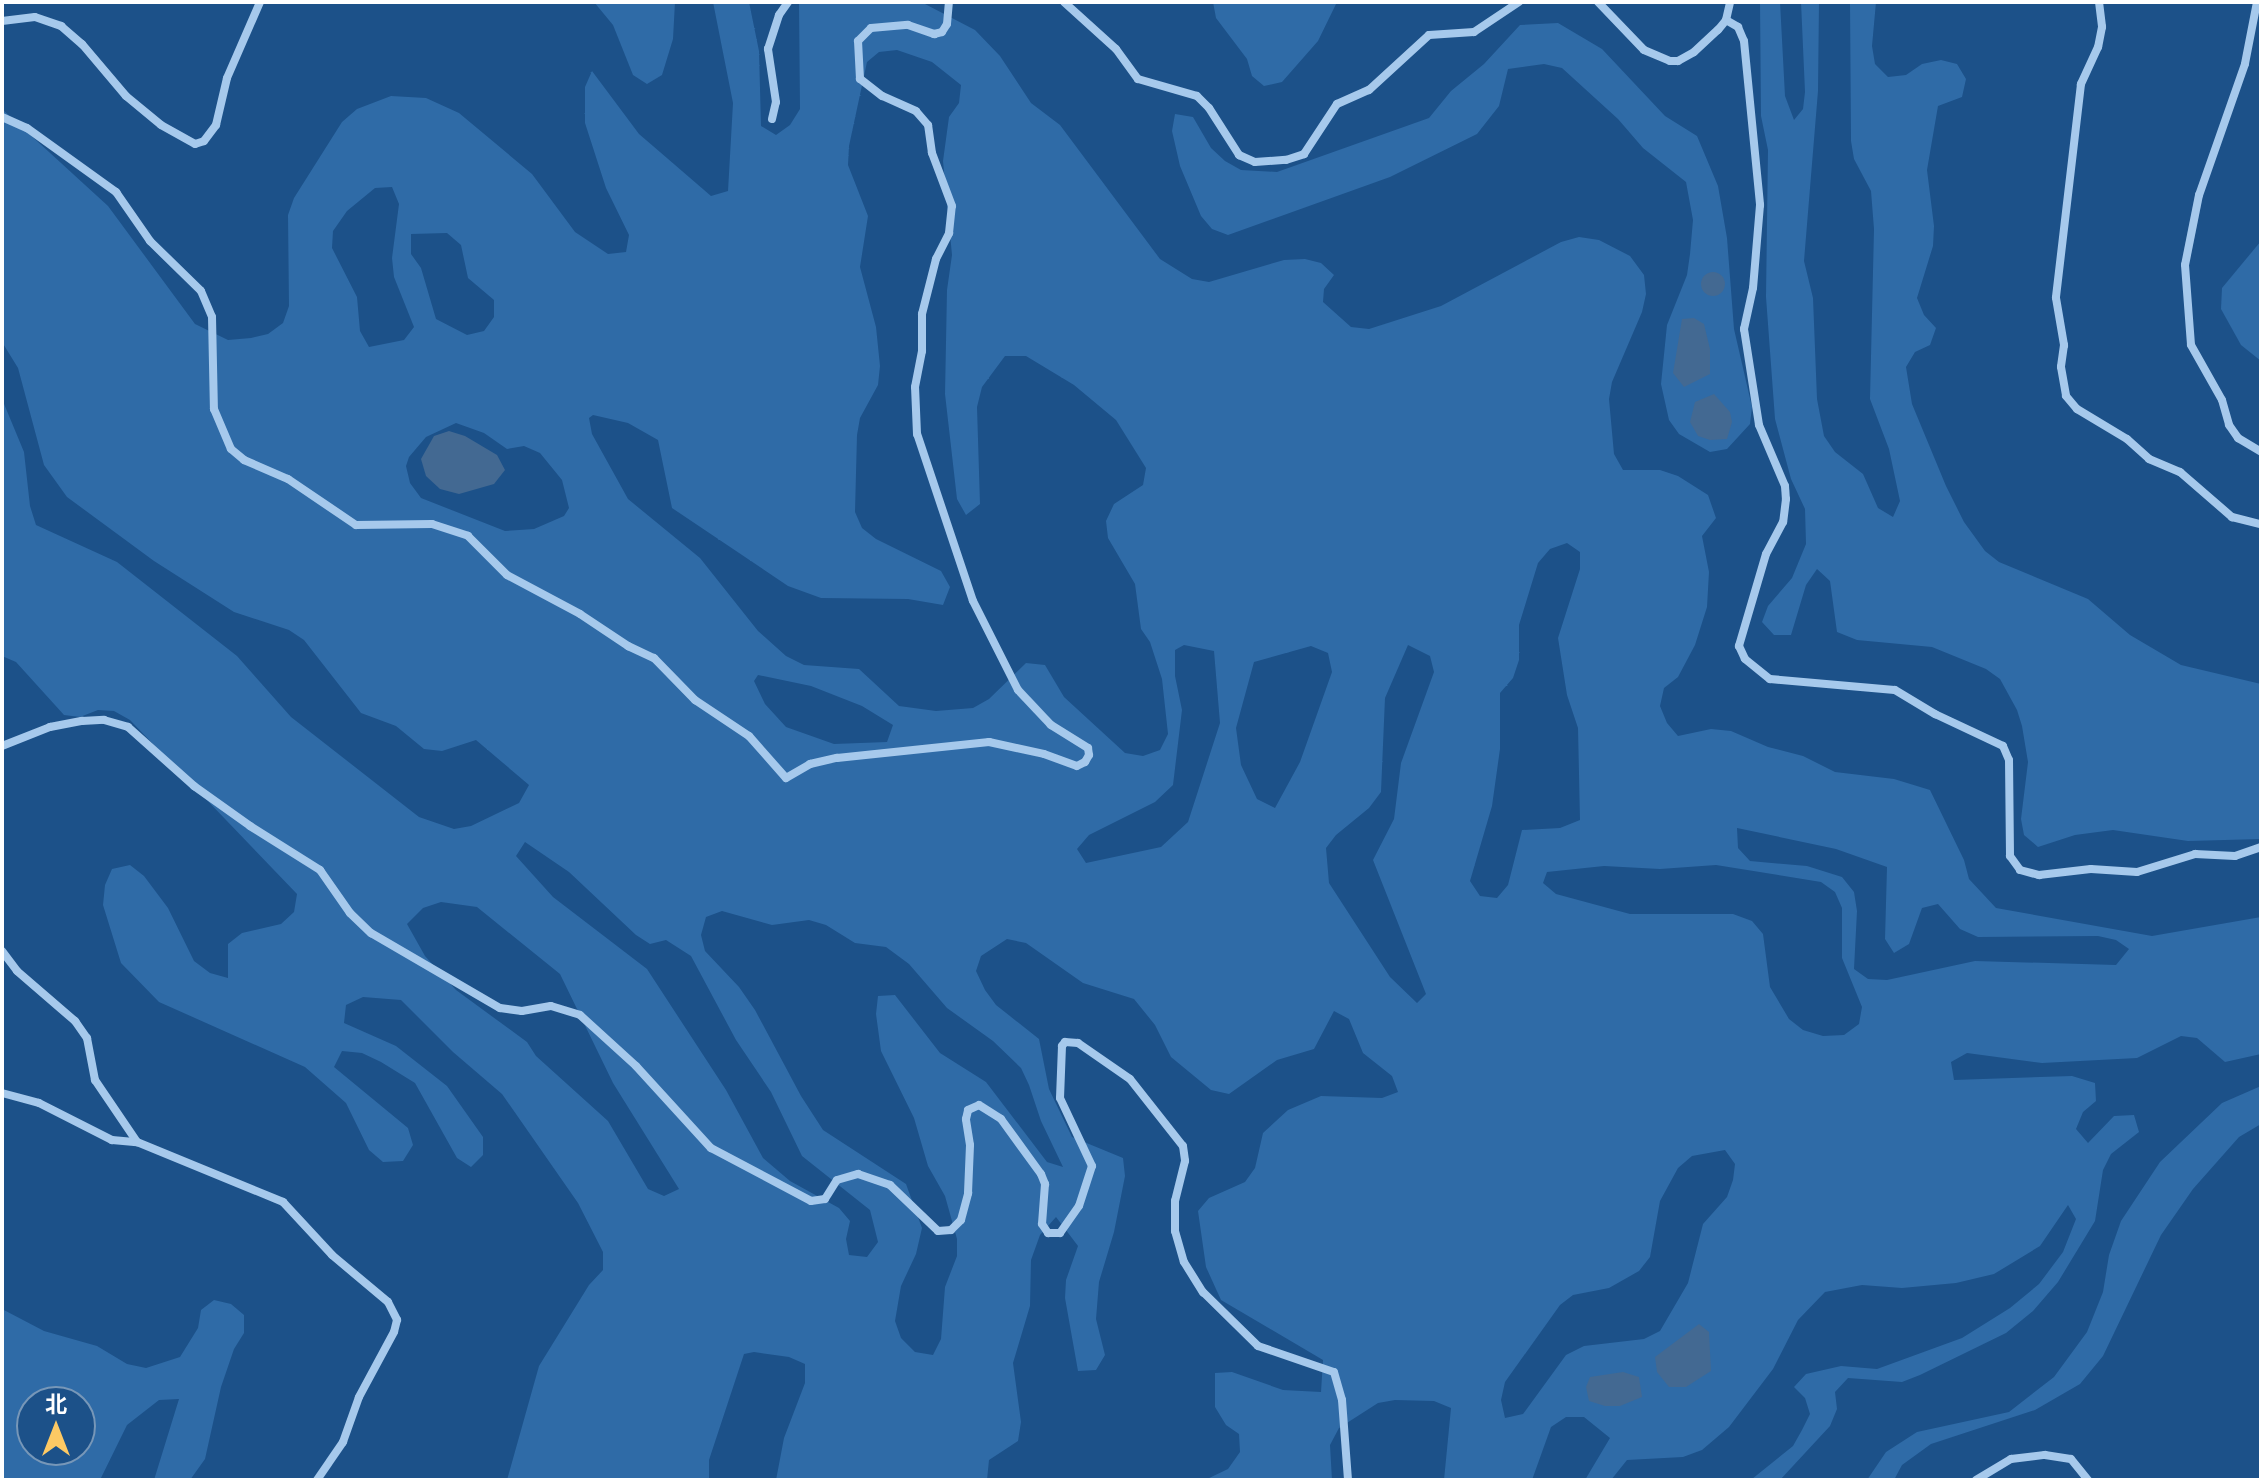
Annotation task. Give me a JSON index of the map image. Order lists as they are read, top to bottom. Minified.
{"north":"top"}
